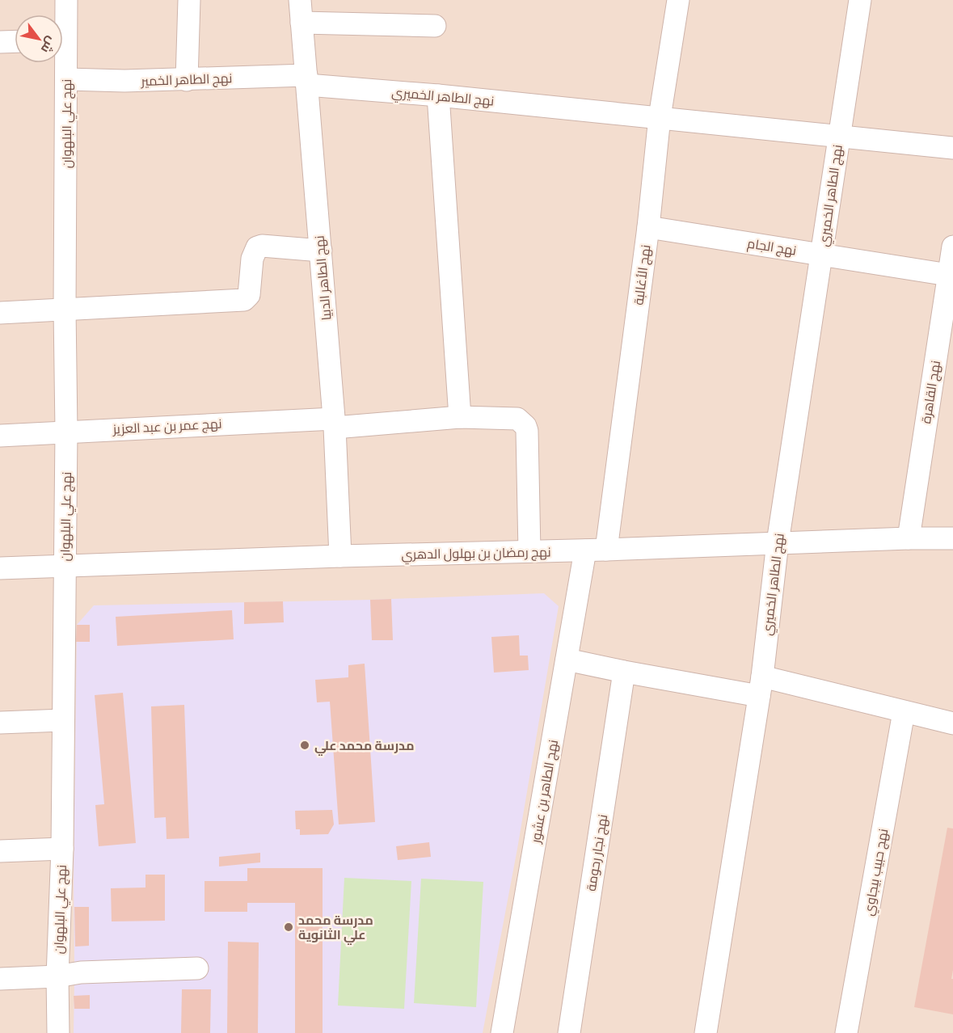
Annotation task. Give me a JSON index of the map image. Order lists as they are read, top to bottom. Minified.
{"streets":{"street":["نهج الطاهر الخمير","نهج الطاهر الخميري","نهج علي البلهوان","نهج الجام","نهج الأغالبة","نهج الطاهر الدبيا","نهج القاهرة","نهج عمر بن عبد العزيز","نهج رمضان بن بهلول الدهري","نهج الطاهر بن عشور","نهج نجار رحومة","نهج حبيب بيجاوي"]},"crossings":[["نهج الطاهر الخمير","نهج الطاهر الخميري"],["نهج الطاهر الخمير","نهج علي البلهوان"],["نهج الطاهر الخمير","نهج الطاهر الدبيا"],["نهج الطاهر الخميري","نهج الجام"],["نهج الطاهر الخميري","نهج الأغالبة"],["نهج الطاهر الخميري","نهج الطاهر الدبيا"],["نهج الطاهر الخميري","نهج رمضان بن بهلول الدهري"],["نهج علي البلهوان","نهج عمر بن عبد العزيز"],["نهج علي البلهوان","نهج رمضان بن بهلول الدهري"],["نهج الجام","نهج الأغالبة"],["نهج الجام","نهج القاهرة"],["نهج الأغالبة","نهج رمضان بن بهلول الدهري"],["نهج الأغالبة","نهج الطاهر بن عشور"],["نهج الطاهر الدبيا","نهج عمر بن عبد العزيز"],["نهج الطاهر الدبيا","نهج رمضان بن بهلول الدهري"],["نهج القاهرة","نهج رمضان بن بهلول الدهري"],["نهج عمر بن عبد العزيز","نهج رمضان بن بهلول الدهري"],["نهج رمضان بن بهلول الدهري","نهج الطاهر بن عشور"]],"places":["مدرسة محمد علي","مدرسة محمد علي الثانوية"],"north":"bottom right"}
